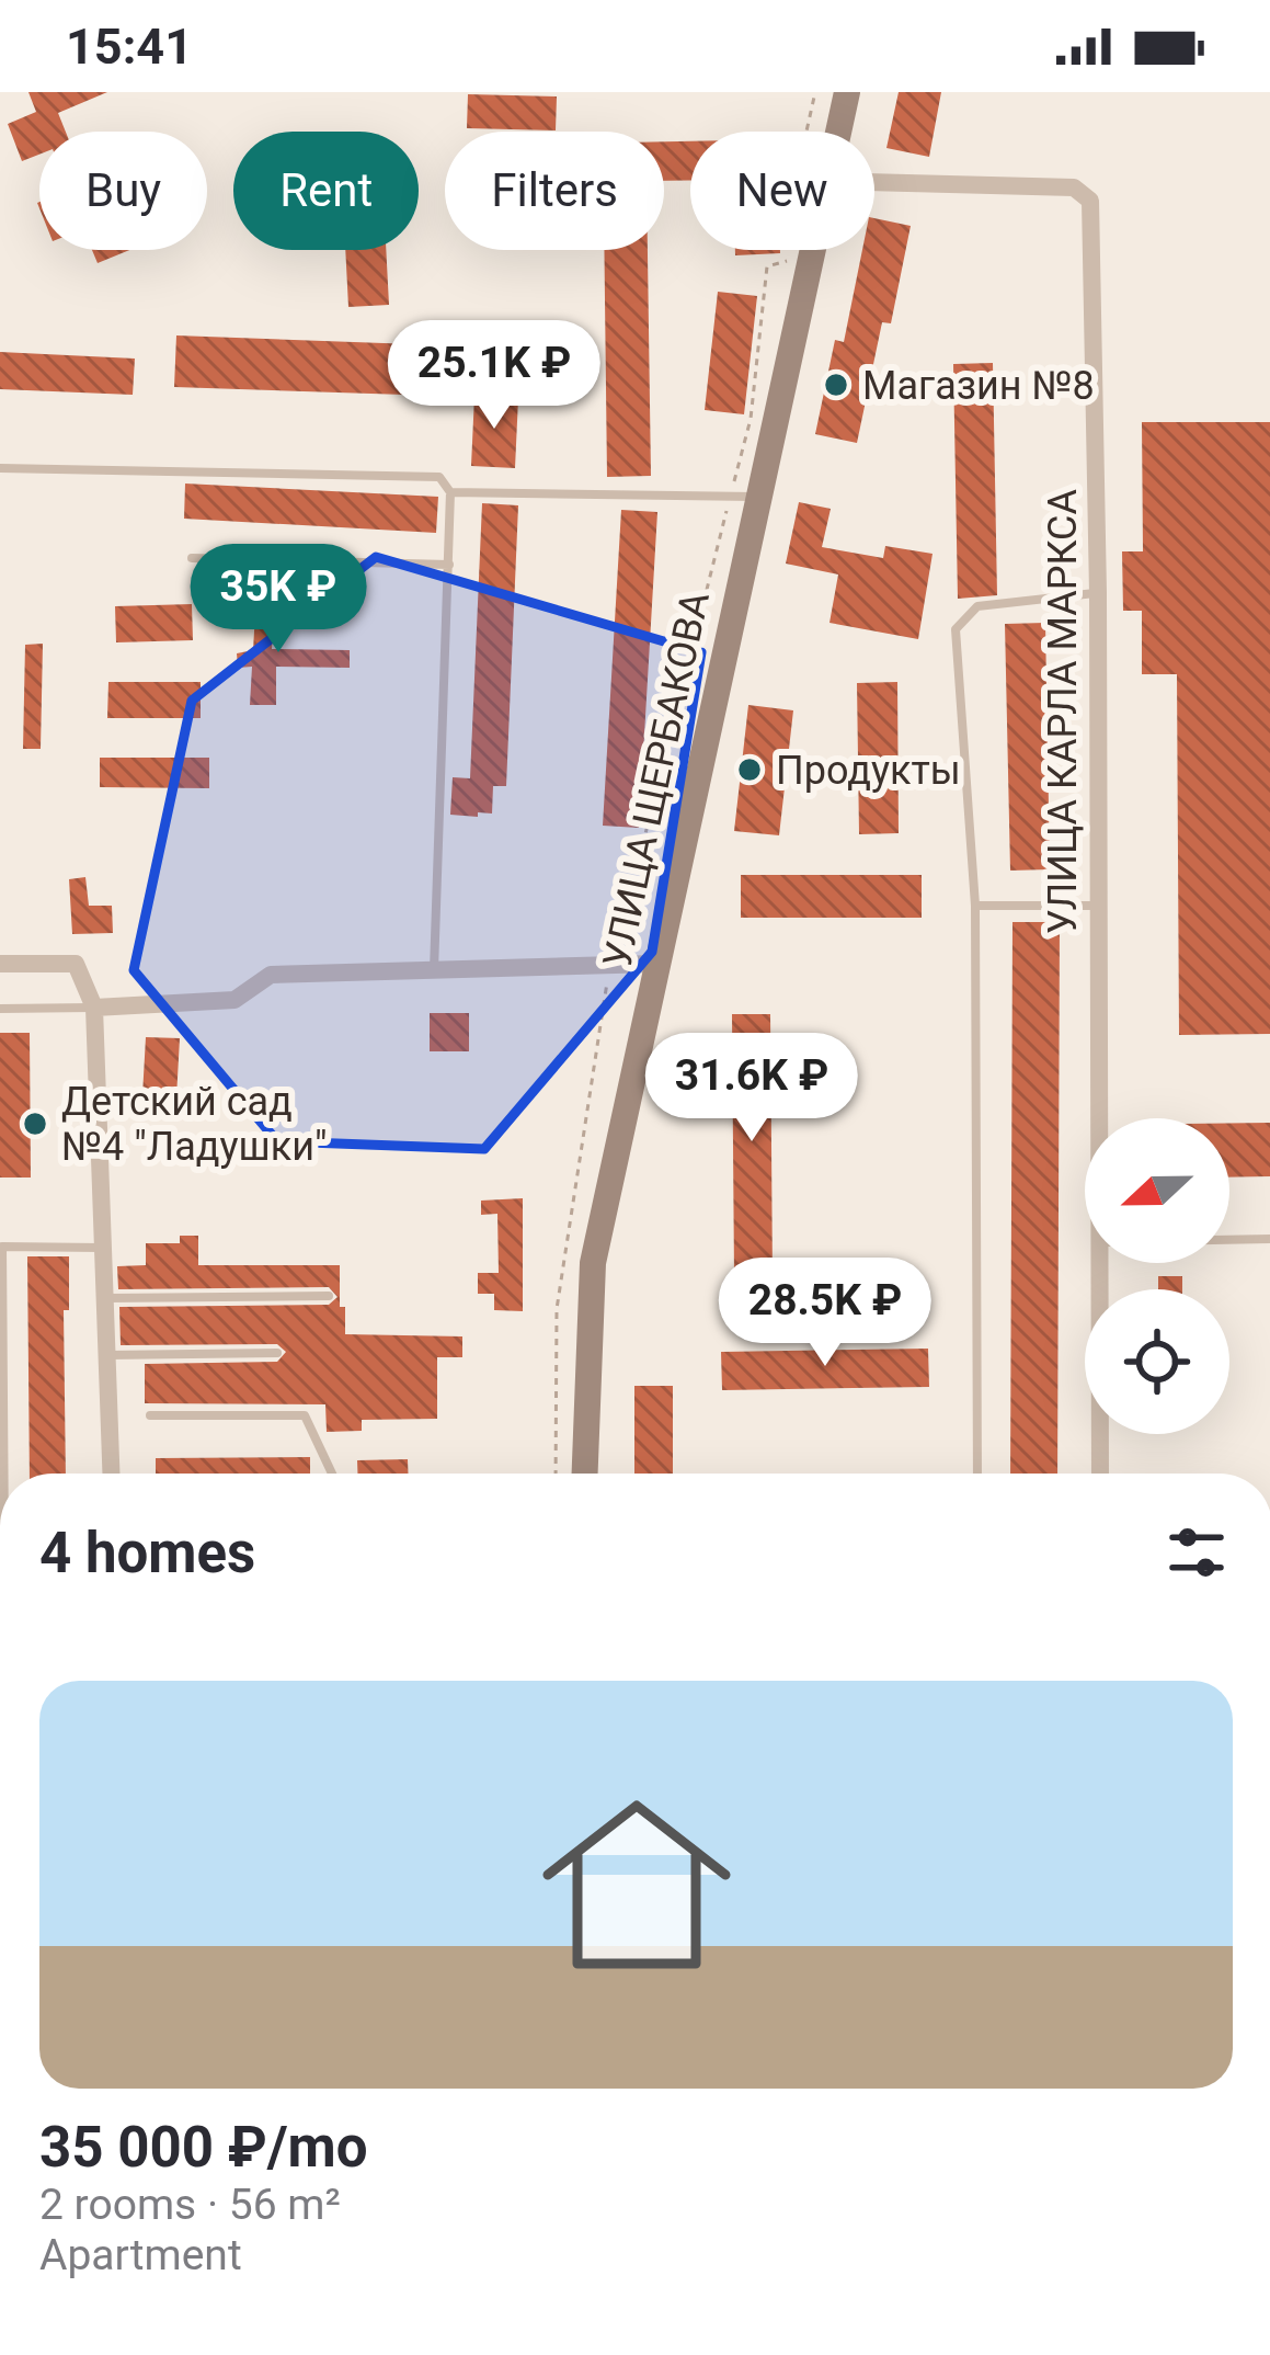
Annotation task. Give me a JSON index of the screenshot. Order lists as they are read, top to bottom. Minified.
{"streets":{"main road":["УЛИЦА ЩЕРБАКОВА"],"street":["УЛИЦА КАРЛА МАРКСА"]},"places":["Магазин №8","Продукты","Детский сад №4 \"Ладушки\""],"north":"left","page":{"status":"15:41","chip":["Buy","Rent","Filters","New"],"price":["25.1K ₽","35K ₽","31.6K ₽","28.5K ₽"],"heading":"4 homes","list":[{"name":"35 000 ₽/mo","note":"2 rooms · 56 m² · Apartment"}]}}
